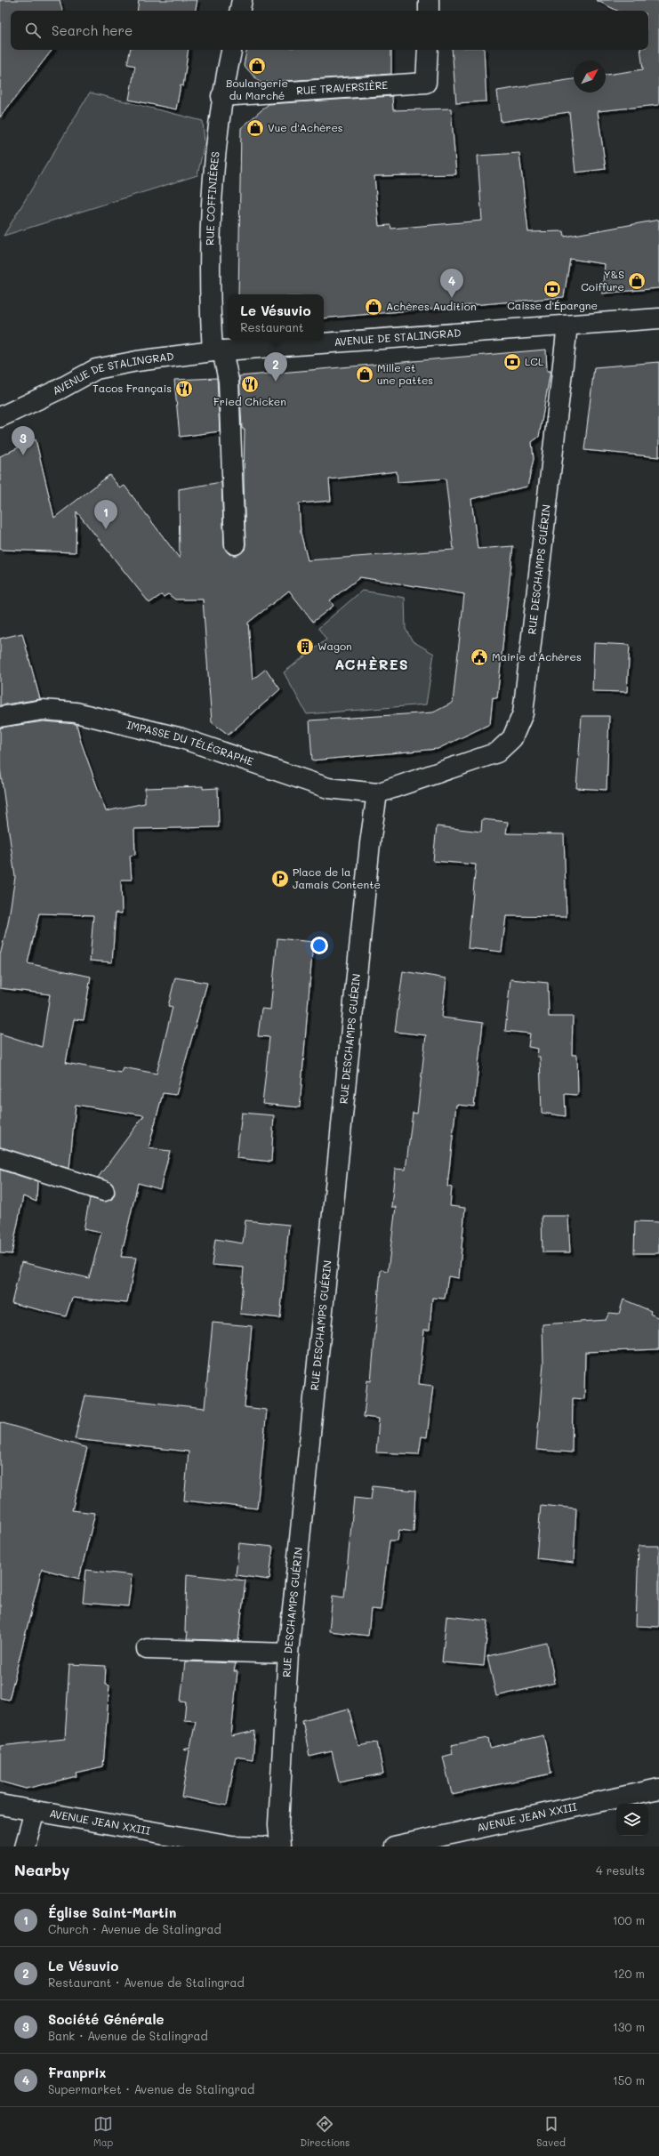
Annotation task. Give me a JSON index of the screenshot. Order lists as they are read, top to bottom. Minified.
{"streets":{"street":["RUE TRAVERSIÈRE","RUE COFFINIÈRES","AVENUE DE STALINGRAD","RUE DESCHAMPS GUÉRIN","IMPASSE DU TÉLÉGRAPHE","AVENUE JEAN XXIII"]},"crossings":[["RUE TRAVERSIÈRE","RUE COFFINIÈRES"],["RUE COFFINIÈRES","AVENUE DE STALINGRAD"],["AVENUE DE STALINGRAD","RUE DESCHAMPS GUÉRIN"],["RUE DESCHAMPS GUÉRIN","IMPASSE DU TÉLÉGRAPHE"]],"districts":["ACHÈRES"],"places":{"shop":["Boulangerie du Marché","Vue d'Achères","Y&S Coiffure","Achères Audition","Mille et une pattes"],"bank":["Caisse d'Épargne","LCL"],"restaurant":["Fried Chicken","Tacos Français"],"building":["Wagon"],"public building":["Mairie d'Achères"],"parking":["Place de la Jamais Contente"]},"north":"top right","page":{"search":"Search here","pins":["4","2","3","1"],"popup":["Le Vésuvio","Restaurant"],"heading":["Nearby","4 results"],"list":[{"mark":"1","name":"Église Saint-Martin","note":"Church · Avenue de Stalingrad","value":"100 m"},{"mark":"2","name":"Le Vésuvio","note":"Restaurant · Avenue de Stalingrad","value":"120 m"},{"mark":"3","name":"Société Générale","note":"Bank · Avenue de Stalingrad","value":"130 m"},{"mark":"4","name":"Franprix","note":"Supermarket · Avenue de Stalingrad","value":"150 m"}],"nav":["Map","Directions","Saved"]}}
